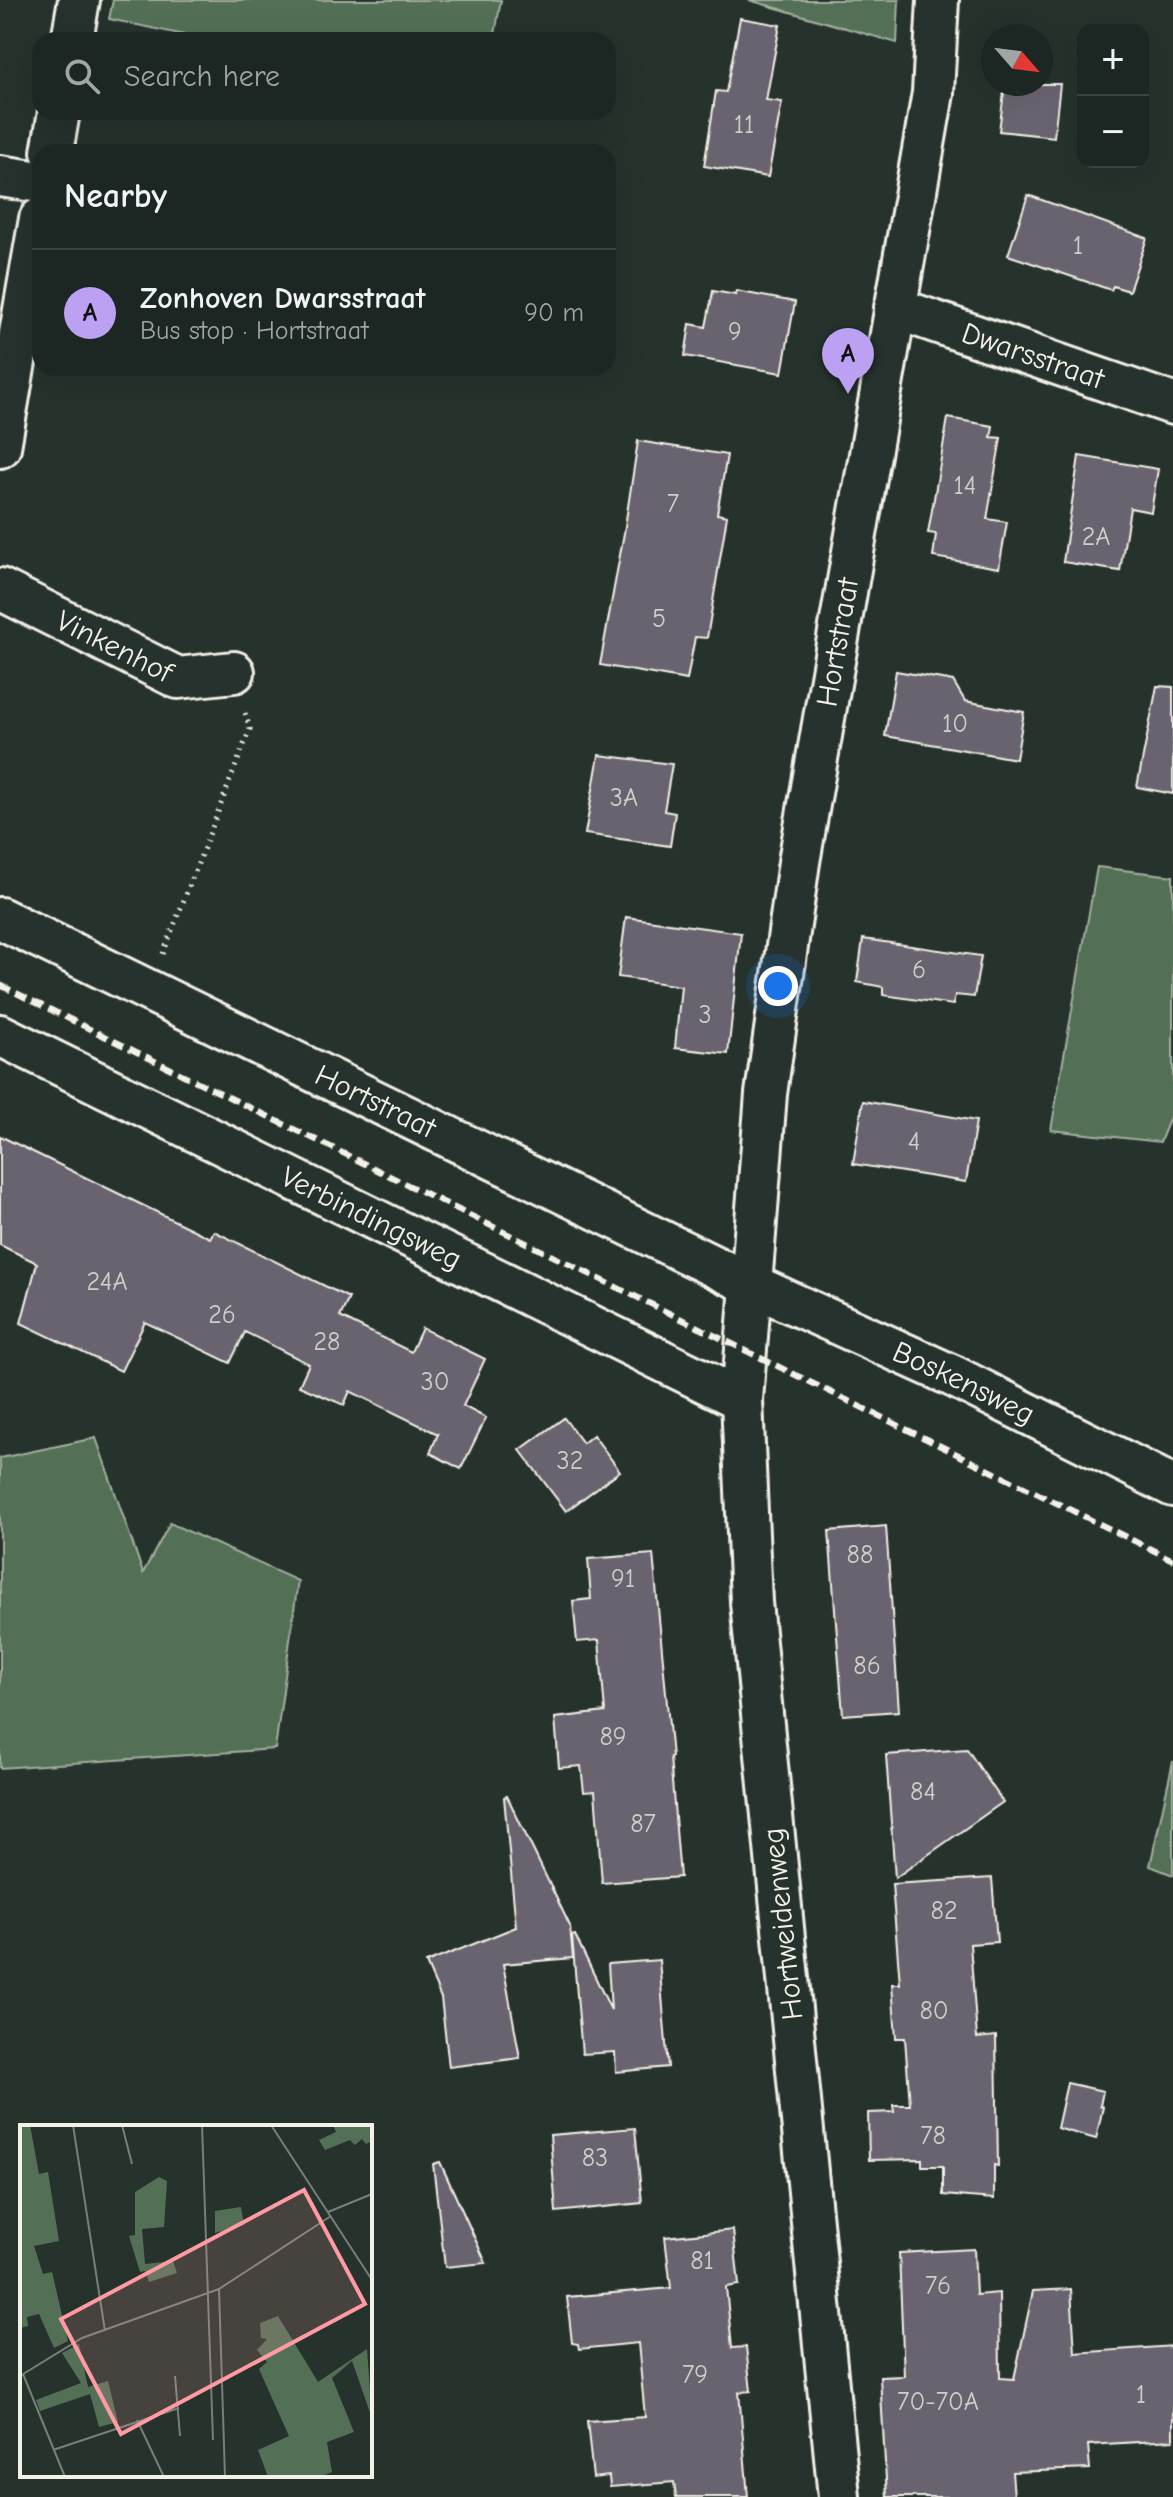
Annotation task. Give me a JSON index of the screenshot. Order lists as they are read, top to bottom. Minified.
{"streets":{"street":["Dwarsstraat","Hortstraat","Vinkenhof","Verbindingsweg","Boskensweg","Hortweidenweg"]},"crossings":[["Dwarsstraat","Hortstraat"],["Hortstraat","Boskensweg"],["Hortstraat","Hortweidenweg"],["Verbindingsweg","Hortweidenweg"]],"house_numbers":["11","1","9","14","7","2A","5","10","3A","6","3","4","24A","26","28","30","32","88","91","86","89","84","87","82","80","78","83","81","76","79","1","70-70A"],"north":"bottom right","page":{"map_buttons":["+","−"],"search":"Search here","heading":"Nearby","list":[{"mark":"A","name":"Zonhoven Dwarsstraat","note":"Bus stop · Hortstraat","value":"90 m"}],"pins":"A"}}
